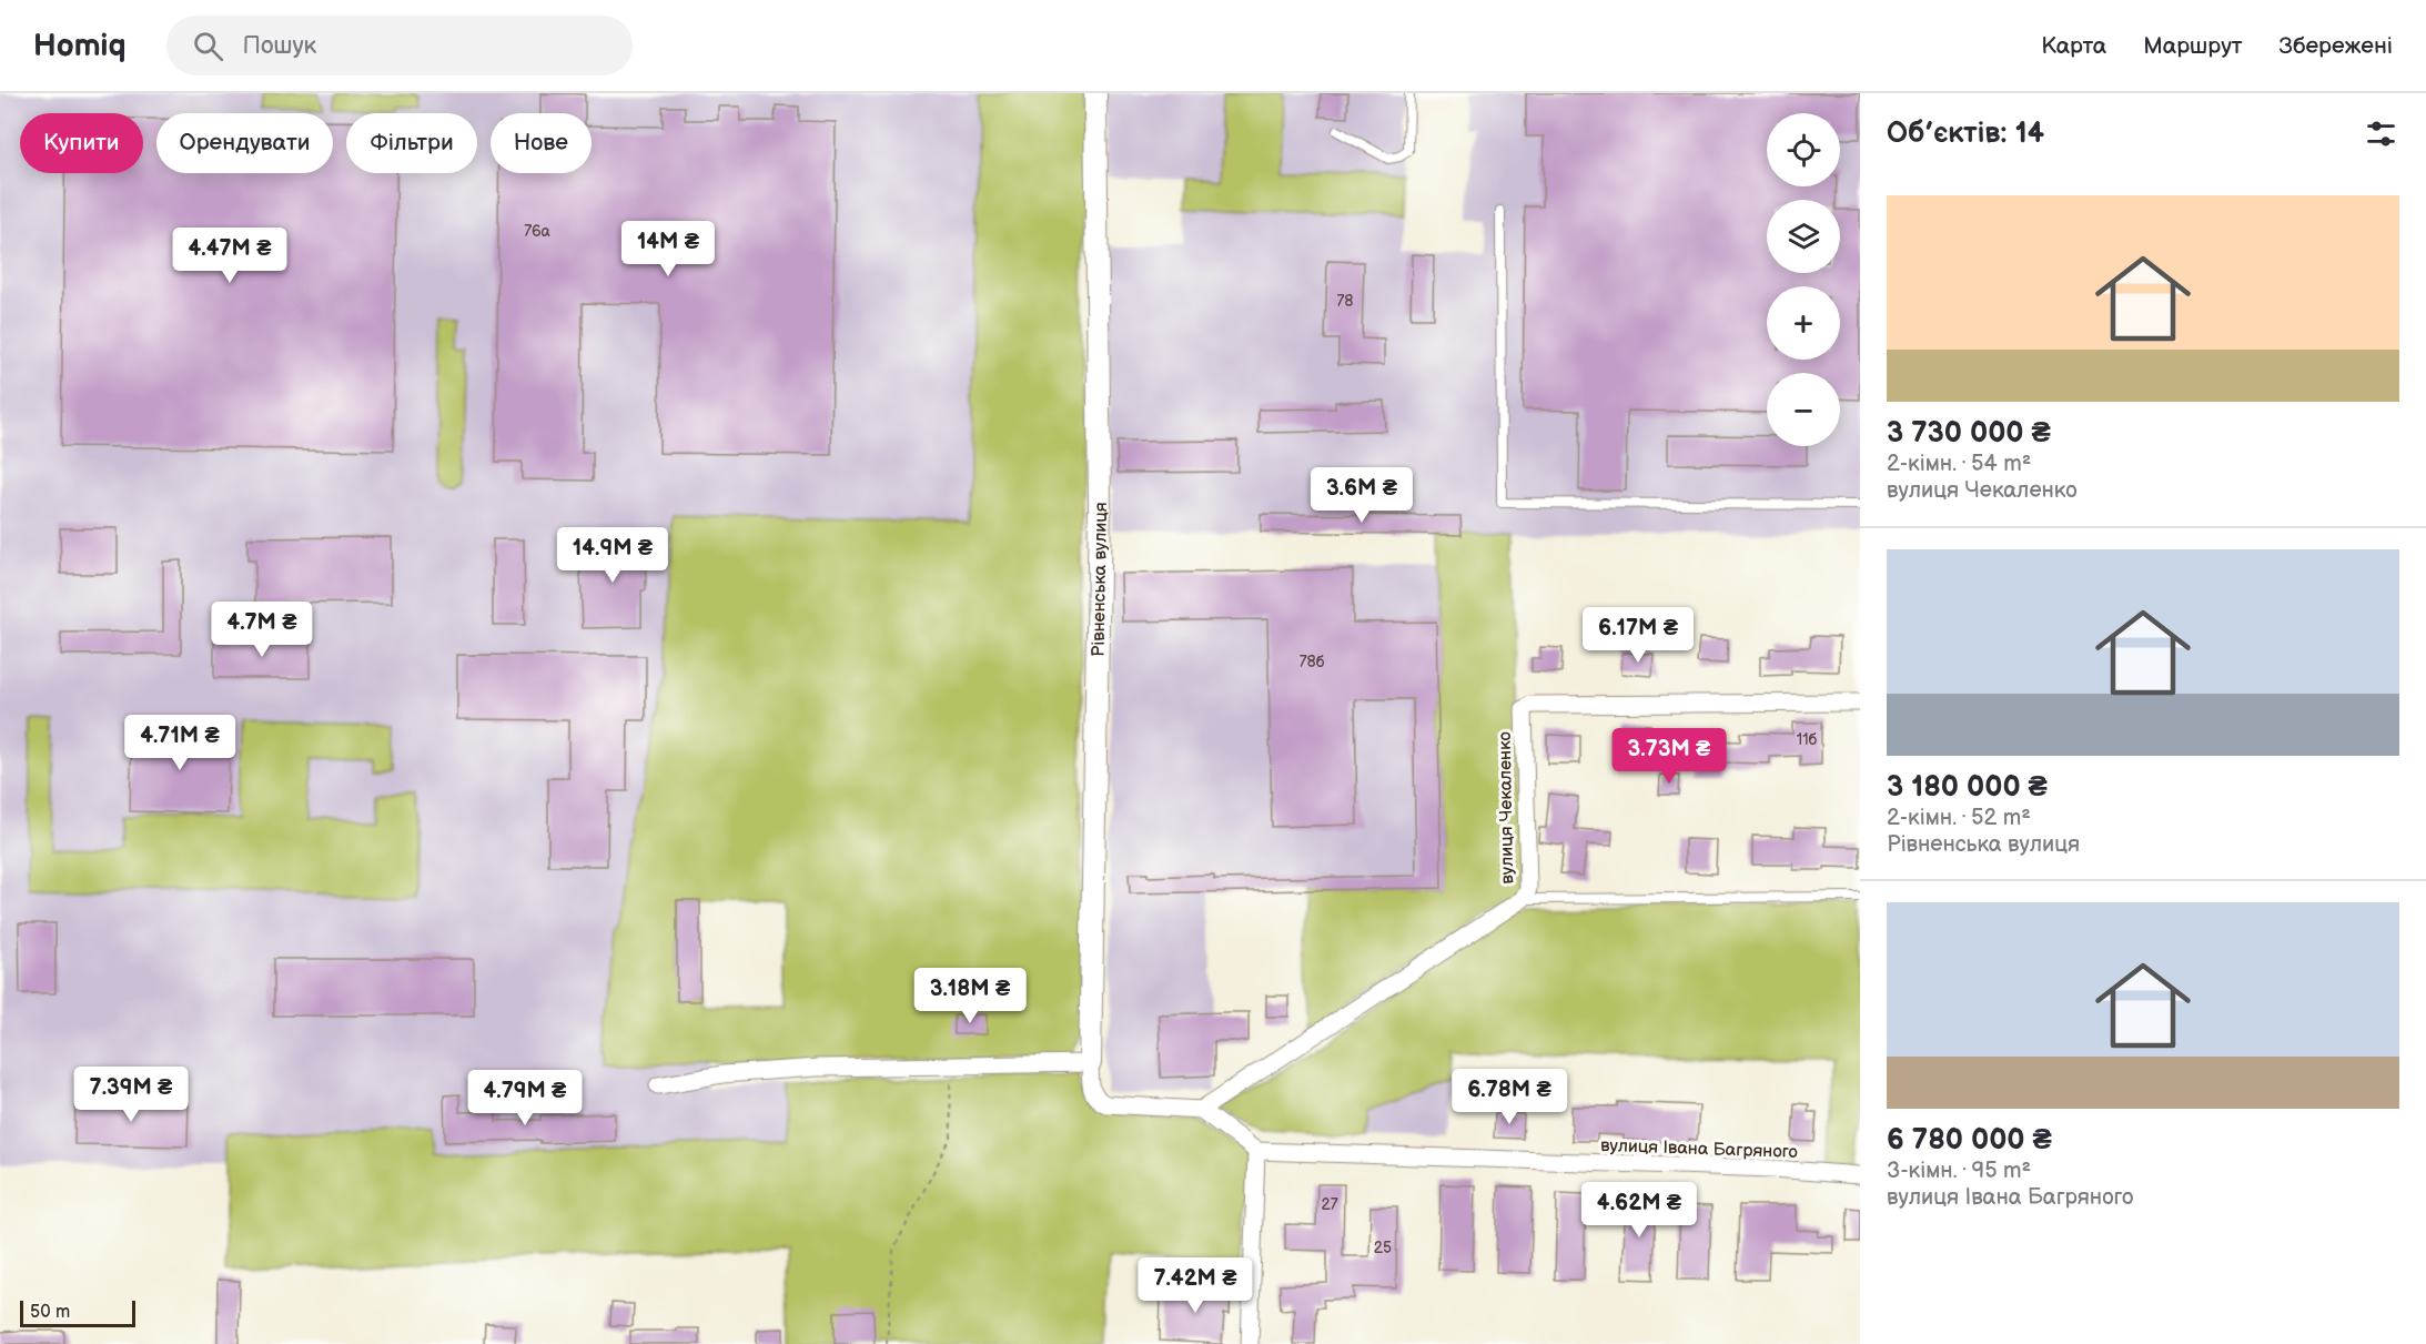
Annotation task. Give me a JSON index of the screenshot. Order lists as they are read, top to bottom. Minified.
{"streets":{"street":["Рівненська вулиця","вулиця Чекаленко","вулиця Івана Багряного"]},"house_numbers":["76а","78","78б","11б","27","25"],"scale_bar":"50 m","page":{"header":"Homiq","search":"Пошук","nav":["Карта","Маршрут","Збережені"],"heading":"Об’єктів: 14","map_buttons":["+","−"],"chip":["Купити","Орендувати","Фільтри","Нове"],"list":[{"name":"3 730 000 ₴","note":"2-кімн. · 54 m² · вулиця Чекаленко"},{"name":"3 180 000 ₴","note":"2-кімн. · 52 m² · Рівненська вулиця"},{"name":"6 780 000 ₴","note":"3-кімн. · 95 m² · вулиця Івана Багряного"}],"price":["14M ₴","4.47M ₴","3.6M ₴","14.9M ₴","4.7M ₴","6.17M ₴","4.71M ₴","3.73M ₴","3.18M ₴","7.39M ₴","6.78M ₴","4.79M ₴","4.62M ₴","7.42M ₴"],"scale":"50 m"}}
